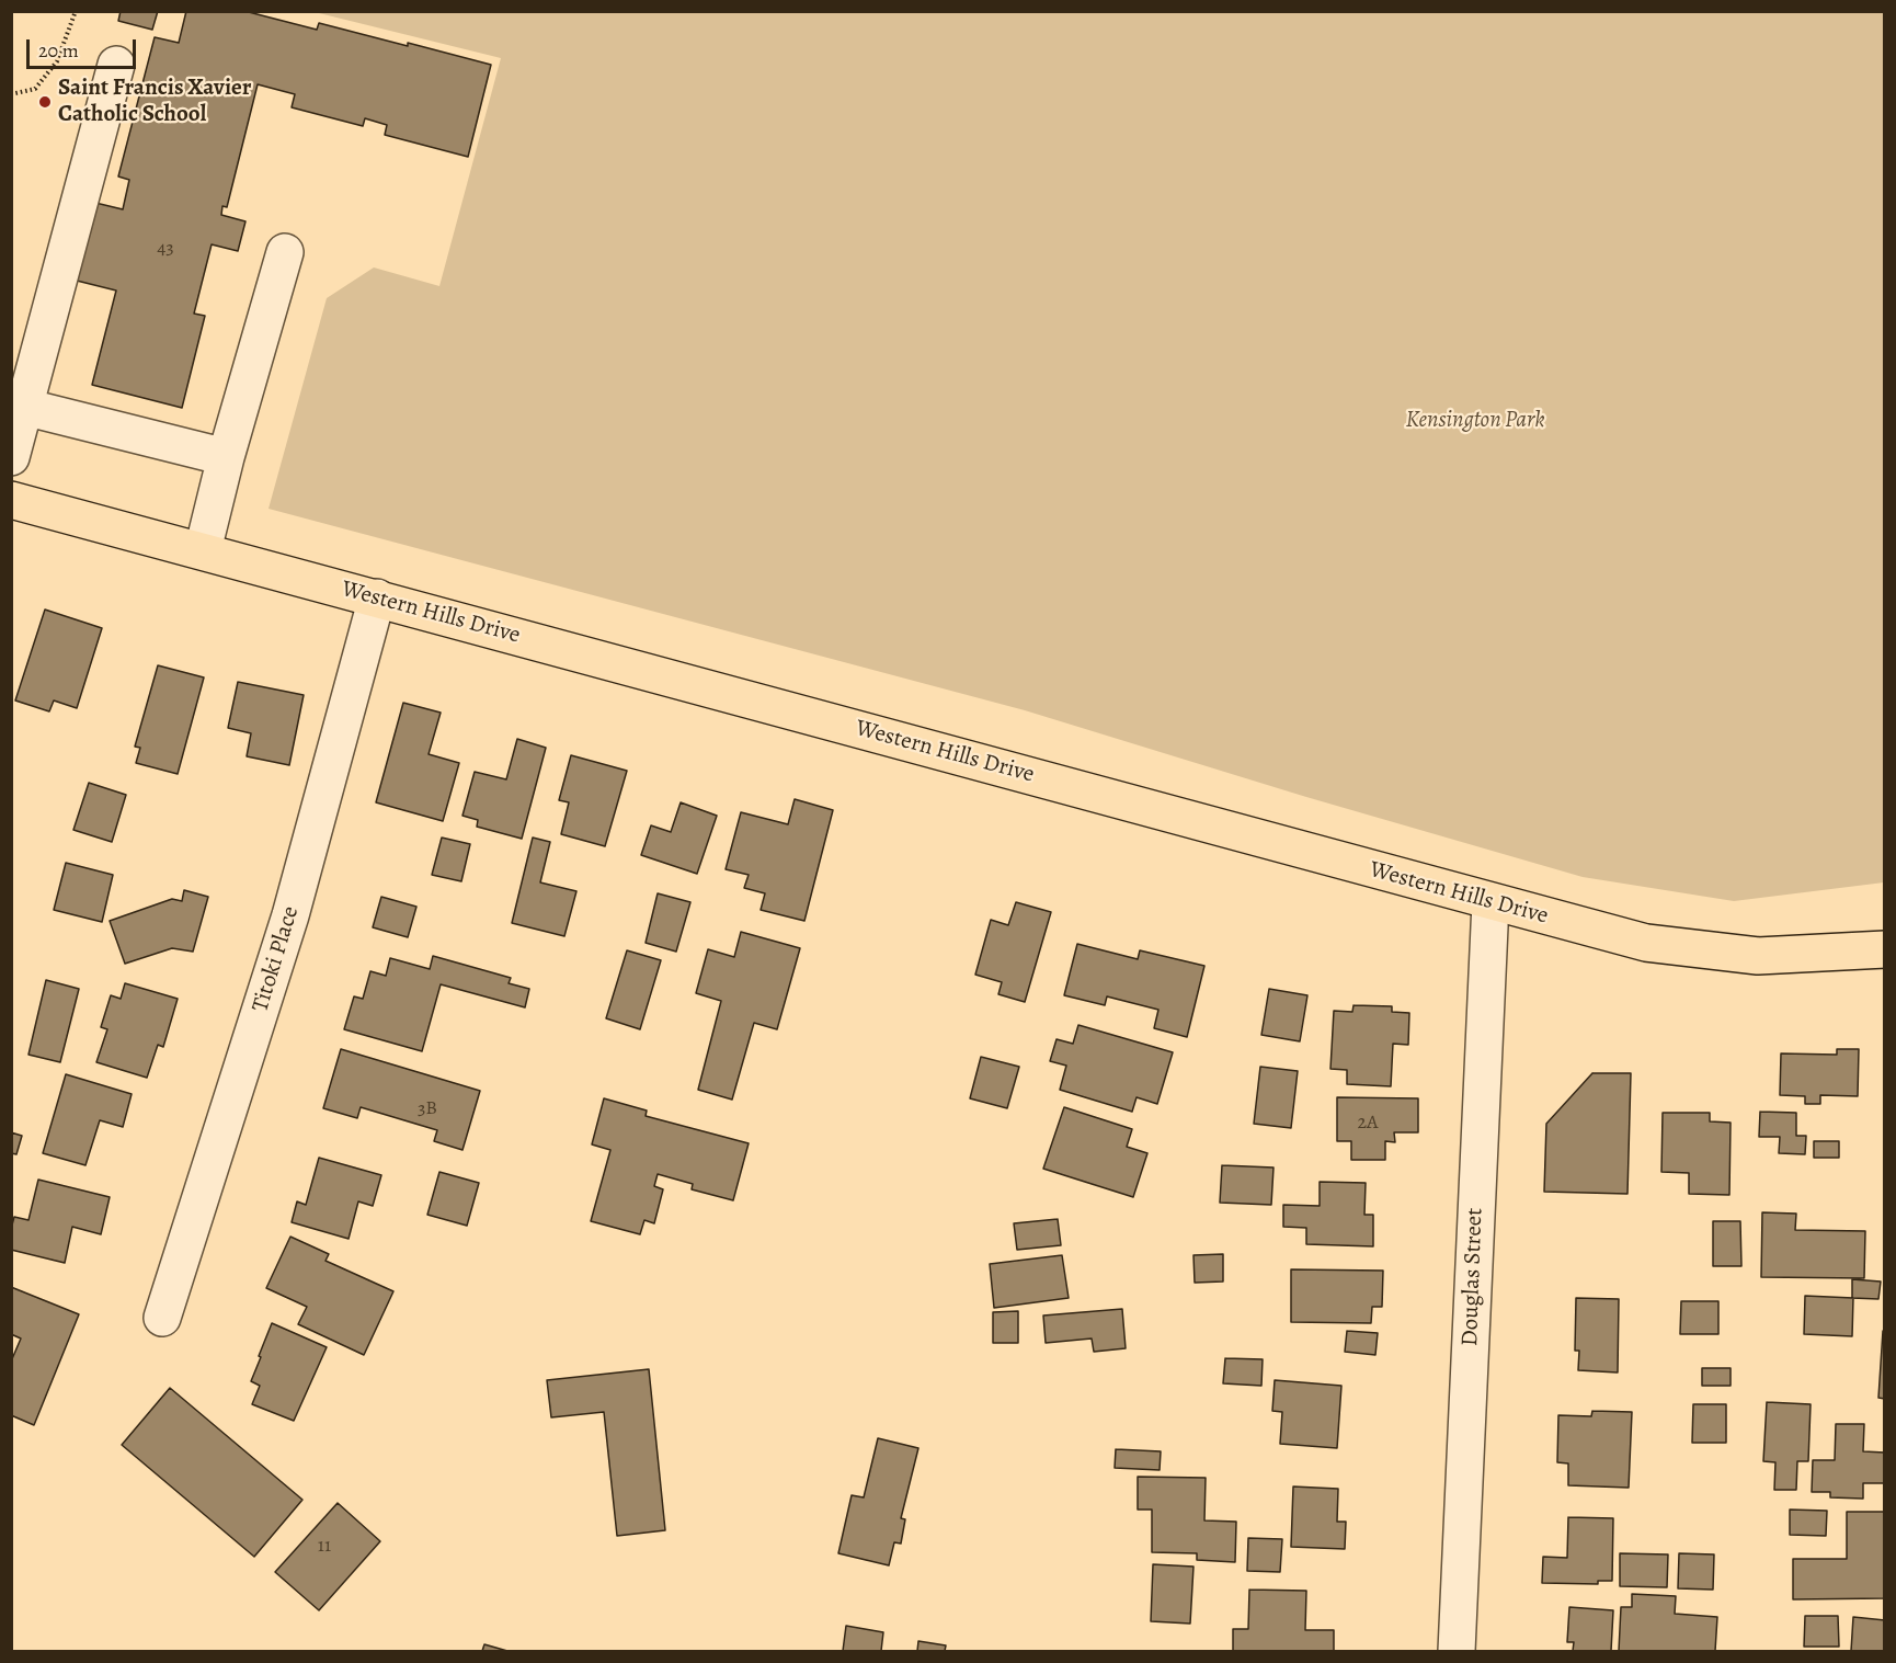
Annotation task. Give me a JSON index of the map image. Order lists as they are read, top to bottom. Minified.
{"streets":{"highway":["Western Hills Drive"],"street":["Titoki Place","Douglas Street"]},"crossings":[["Western Hills Drive","Titoki Place"],["Western Hills Drive","Douglas Street"]],"parks":["Kensington Park"],"places":["Saint Francis Xavier Catholic School"],"house_numbers":["43","3B","2A","11"],"scale_bar":"20 m"}
